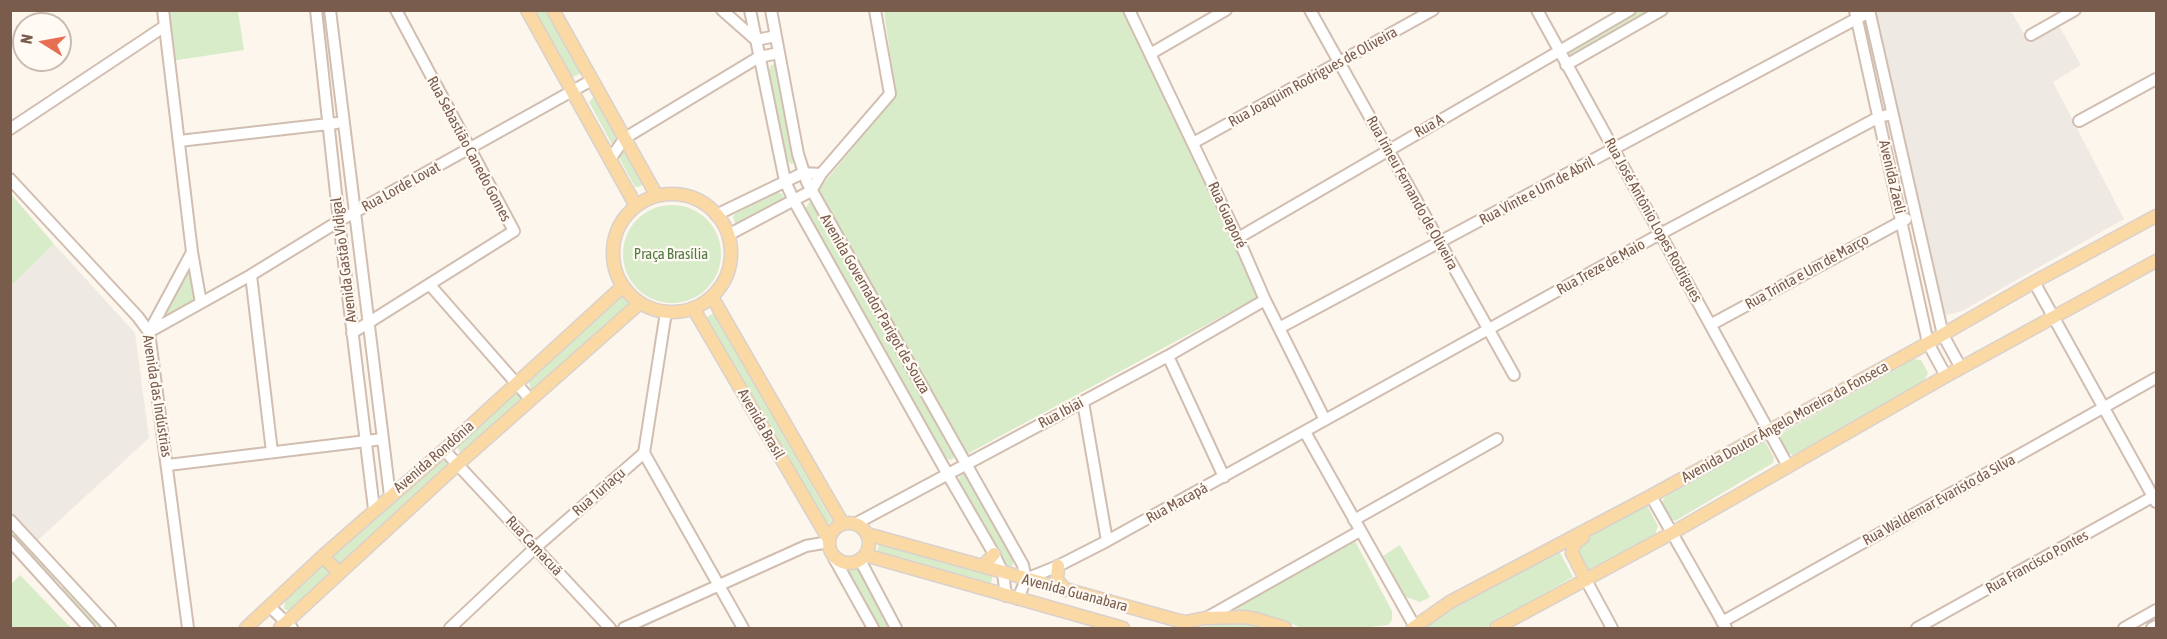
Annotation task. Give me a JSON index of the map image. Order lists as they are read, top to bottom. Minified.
{"streets":{"main road":["Avenida Doutor Ângelo Moreira da Fonseca","Avenida Brasil","Avenida Rondônia","Avenida Guanabara"],"street":["Rua Joaquim Rodrigues de Oliveira","Rua A","Rua Sebastião Canedo Gomes","Avenida Zaeli","Rua Lorde Lovat","Rua Vinte e Um de Abril","Rua Irineu Fernando de Oliveira","Rua Guaporé","Rua José Antônio Lopes Rodrigues","Avenida Gastão Vidigal","Rua Treze de Maio","Rua Trinta e Um de Março","Avenida Governador Parigot de Souza","Avenida das Indústrias","Rua Ibiai","Rua Turiaçu","Rua Waldemar Evaristo da Silva","Rua Macapá","Rua Camacuã","Rua Francisco Pontes"]},"crossings":[["Rua Joaquim Rodrigues de Oliveira","Rua Irineu Fernando de Oliveira"],["Rua Joaquim Rodrigues de Oliveira","Rua Guaporé"],["Rua A","Rua Irineu Fernando de Oliveira"],["Rua A","Rua Guaporé"],["Rua A","Rua José Antônio Lopes Rodrigues"],["Rua Sebastião Canedo Gomes","Rua Lorde Lovat"],["Rua Sebastião Canedo Gomes","Avenida Gastão Vidigal"],["Avenida Zaeli","Rua Vinte e Um de Abril"],["Avenida Zaeli","Rua Treze de Maio"],["Avenida Zaeli","Rua Trinta e Um de Março"],["Avenida Zaeli","Avenida Doutor Ângelo Moreira da Fonseca"],["Rua Lorde Lovat","Avenida Gastão Vidigal"],["Rua Lorde Lovat","Avenida das Indústrias"],["Rua Vinte e Um de Abril","Rua Irineu Fernando de Oliveira"],["Rua Vinte e Um de Abril","Rua Guaporé"],["Rua Vinte e Um de Abril","Rua José Antônio Lopes Rodrigues"],["Rua Irineu Fernando de Oliveira","Rua Treze de Maio"],["Rua Guaporé","Rua Treze de Maio"],["Rua Guaporé","Rua Ibiai"],["Rua Guaporé","Rua Macapá"],["Rua José Antônio Lopes Rodrigues","Rua Treze de Maio"],["Rua José Antônio Lopes Rodrigues","Rua Trinta e Um de Março"],["Rua José Antônio Lopes Rodrigues","Avenida Doutor Ângelo Moreira da Fonseca"],["Avenida Gastão Vidigal","Avenida Rondônia"],["Rua Treze de Maio","Rua Macapá"],["Avenida Governador Parigot de Souza","Rua Ibiai"],["Avenida Governador Parigot de Souza","Rua Macapá"],["Avenida Governador Parigot de Souza","Avenida Guanabara"],["Rua Ibiai","Avenida Brasil"],["Rua Ibiai","Avenida Guanabara"],["Avenida Brasil","Avenida Rondônia"],["Avenida Brasil","Avenida Guanabara"],["Avenida Rondônia","Rua Camacuã"],["Rua Turiaçu","Rua Camacuã"],["Rua Macapá","Avenida Guanabara"]],"parks":["Praça Brasília"],"north":"left"}
